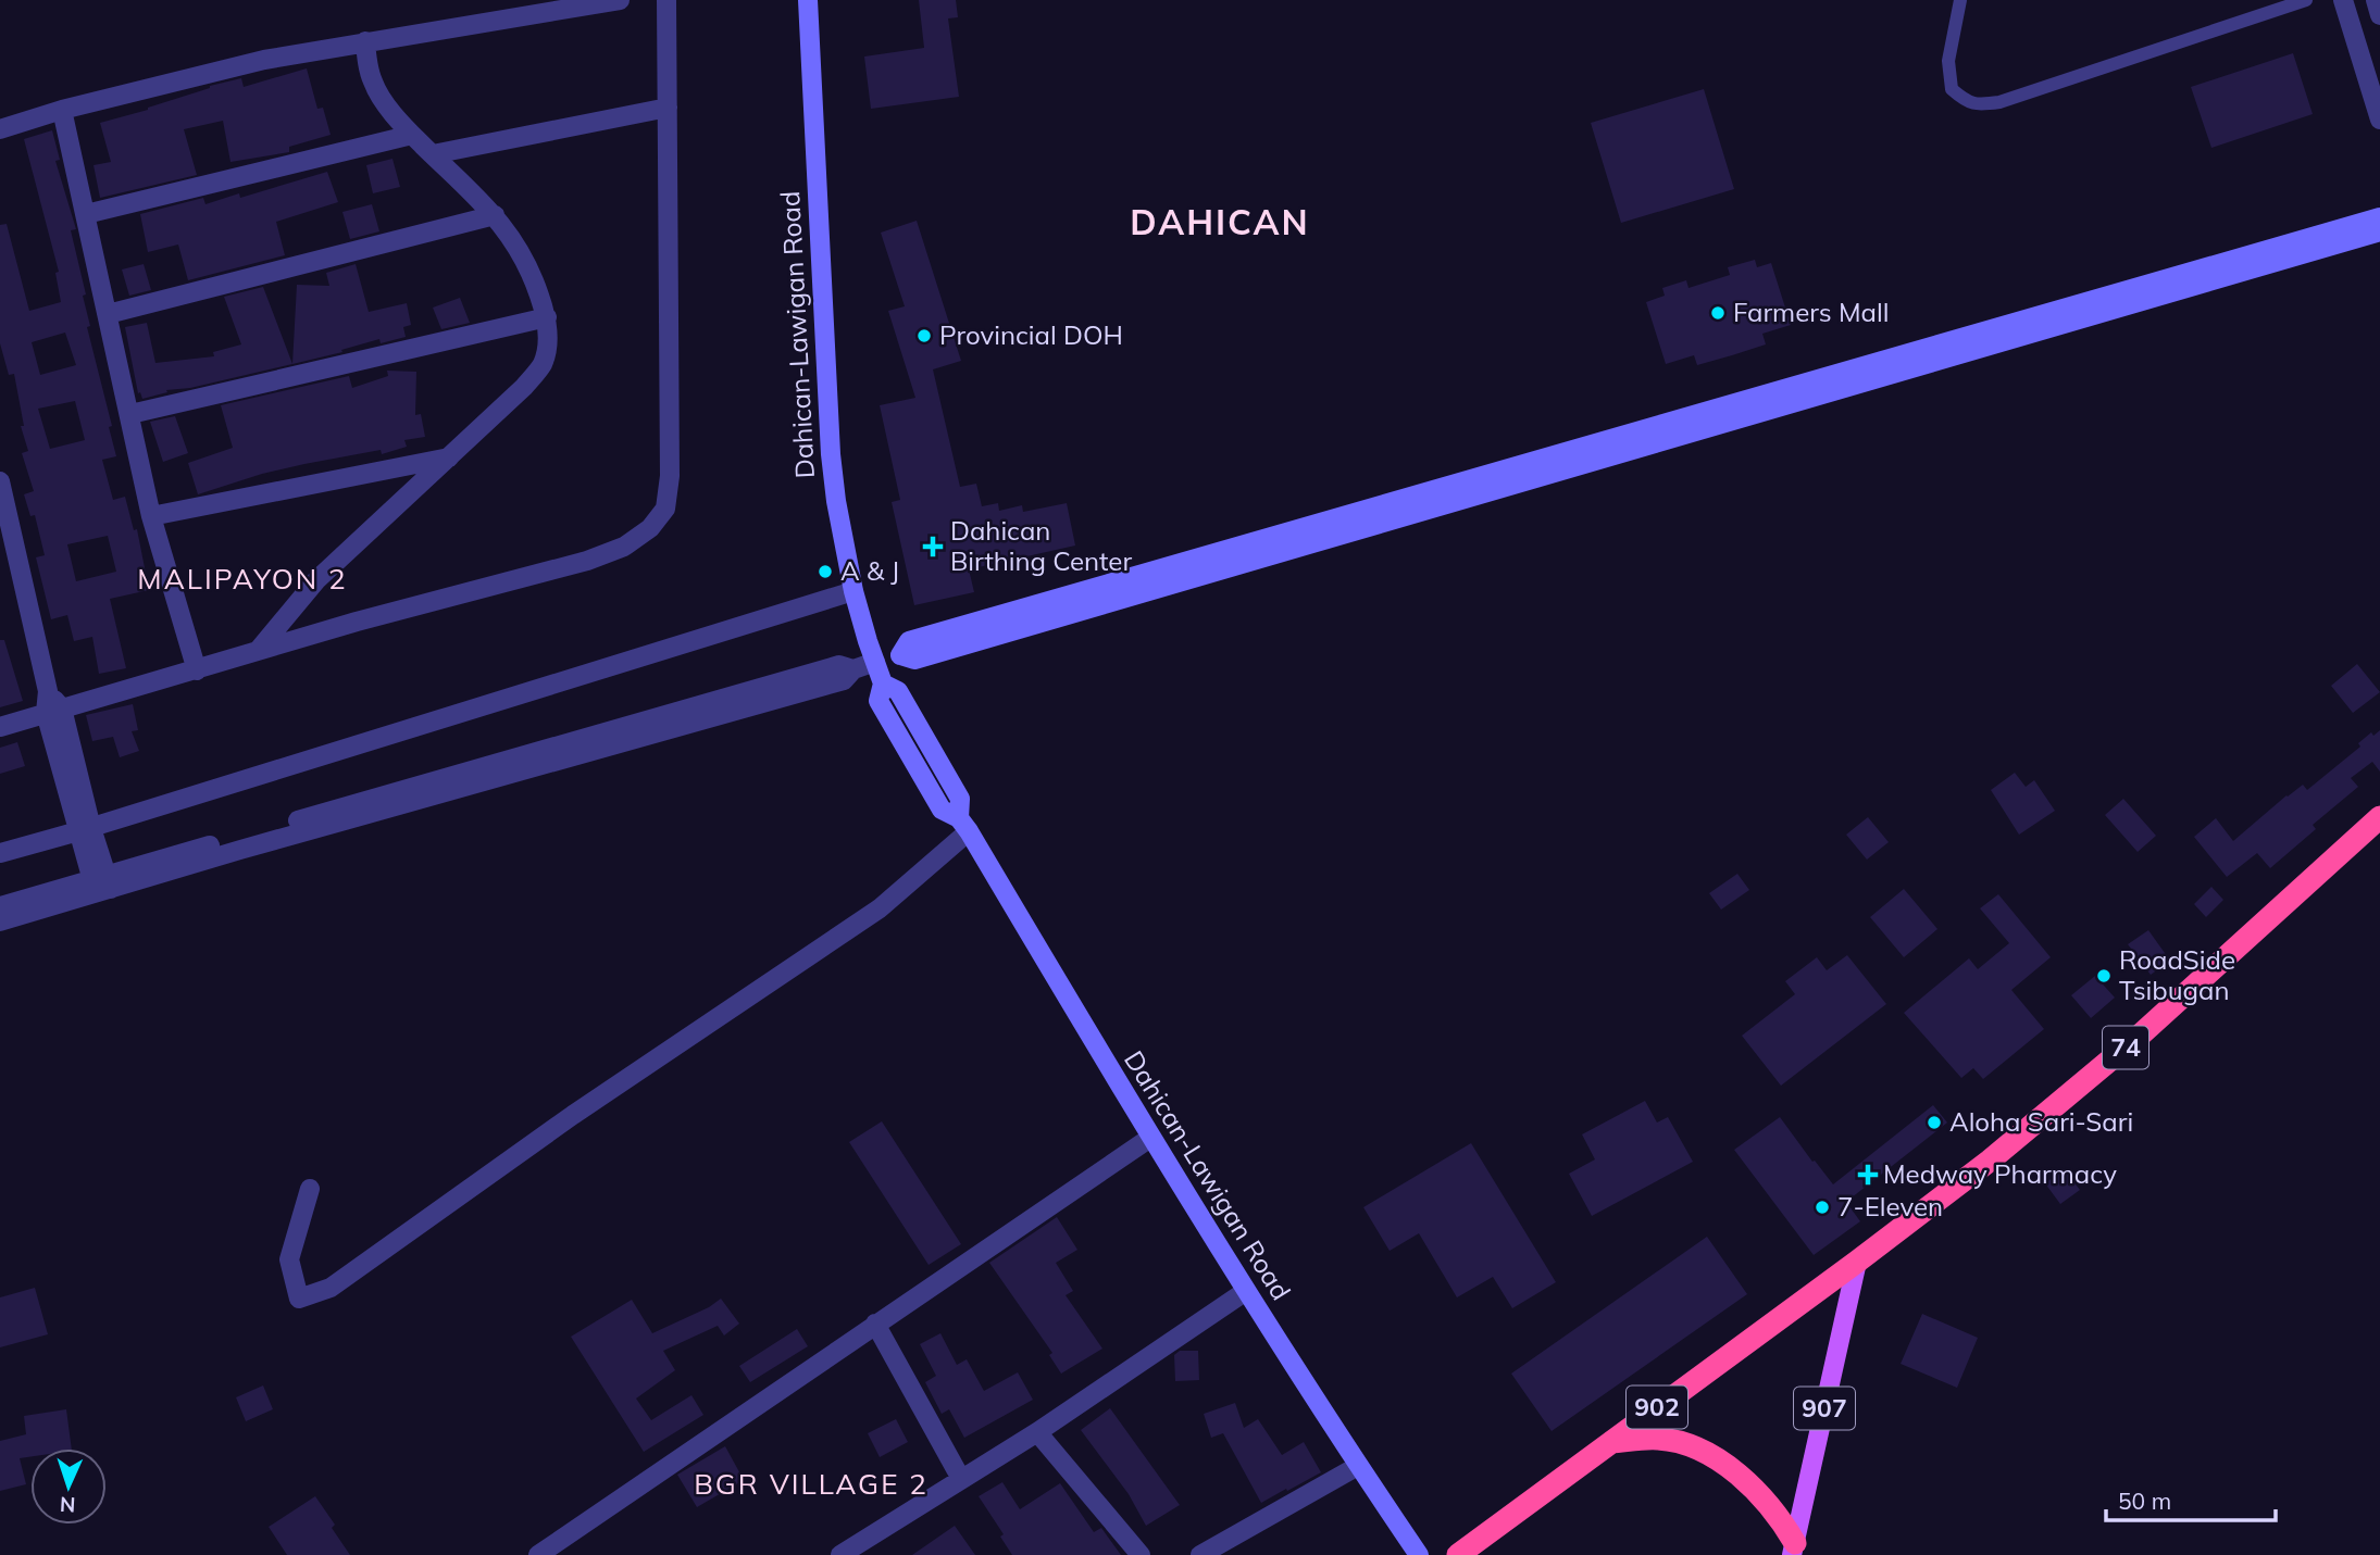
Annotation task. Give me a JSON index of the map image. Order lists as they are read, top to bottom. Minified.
{"streets":{"highway":["74","902"],"main road":["Dahican-Lawigan Road","907"]},"crossings":[["74","902"],["74","907"],["902","907"]],"districts":["DAHICAN","MALIPAYON 2","BGR VILLAGE 2"],"places":{"other":["Farmers Mall","Provincial DOH","A & J","RoadSide Tsibugan","Aloha Sari-Sari","7-Eleven"],"health":["Dahican Birthing Center","Medway Pharmacy"]},"scale_bar":"50 m","north":"bottom"}
